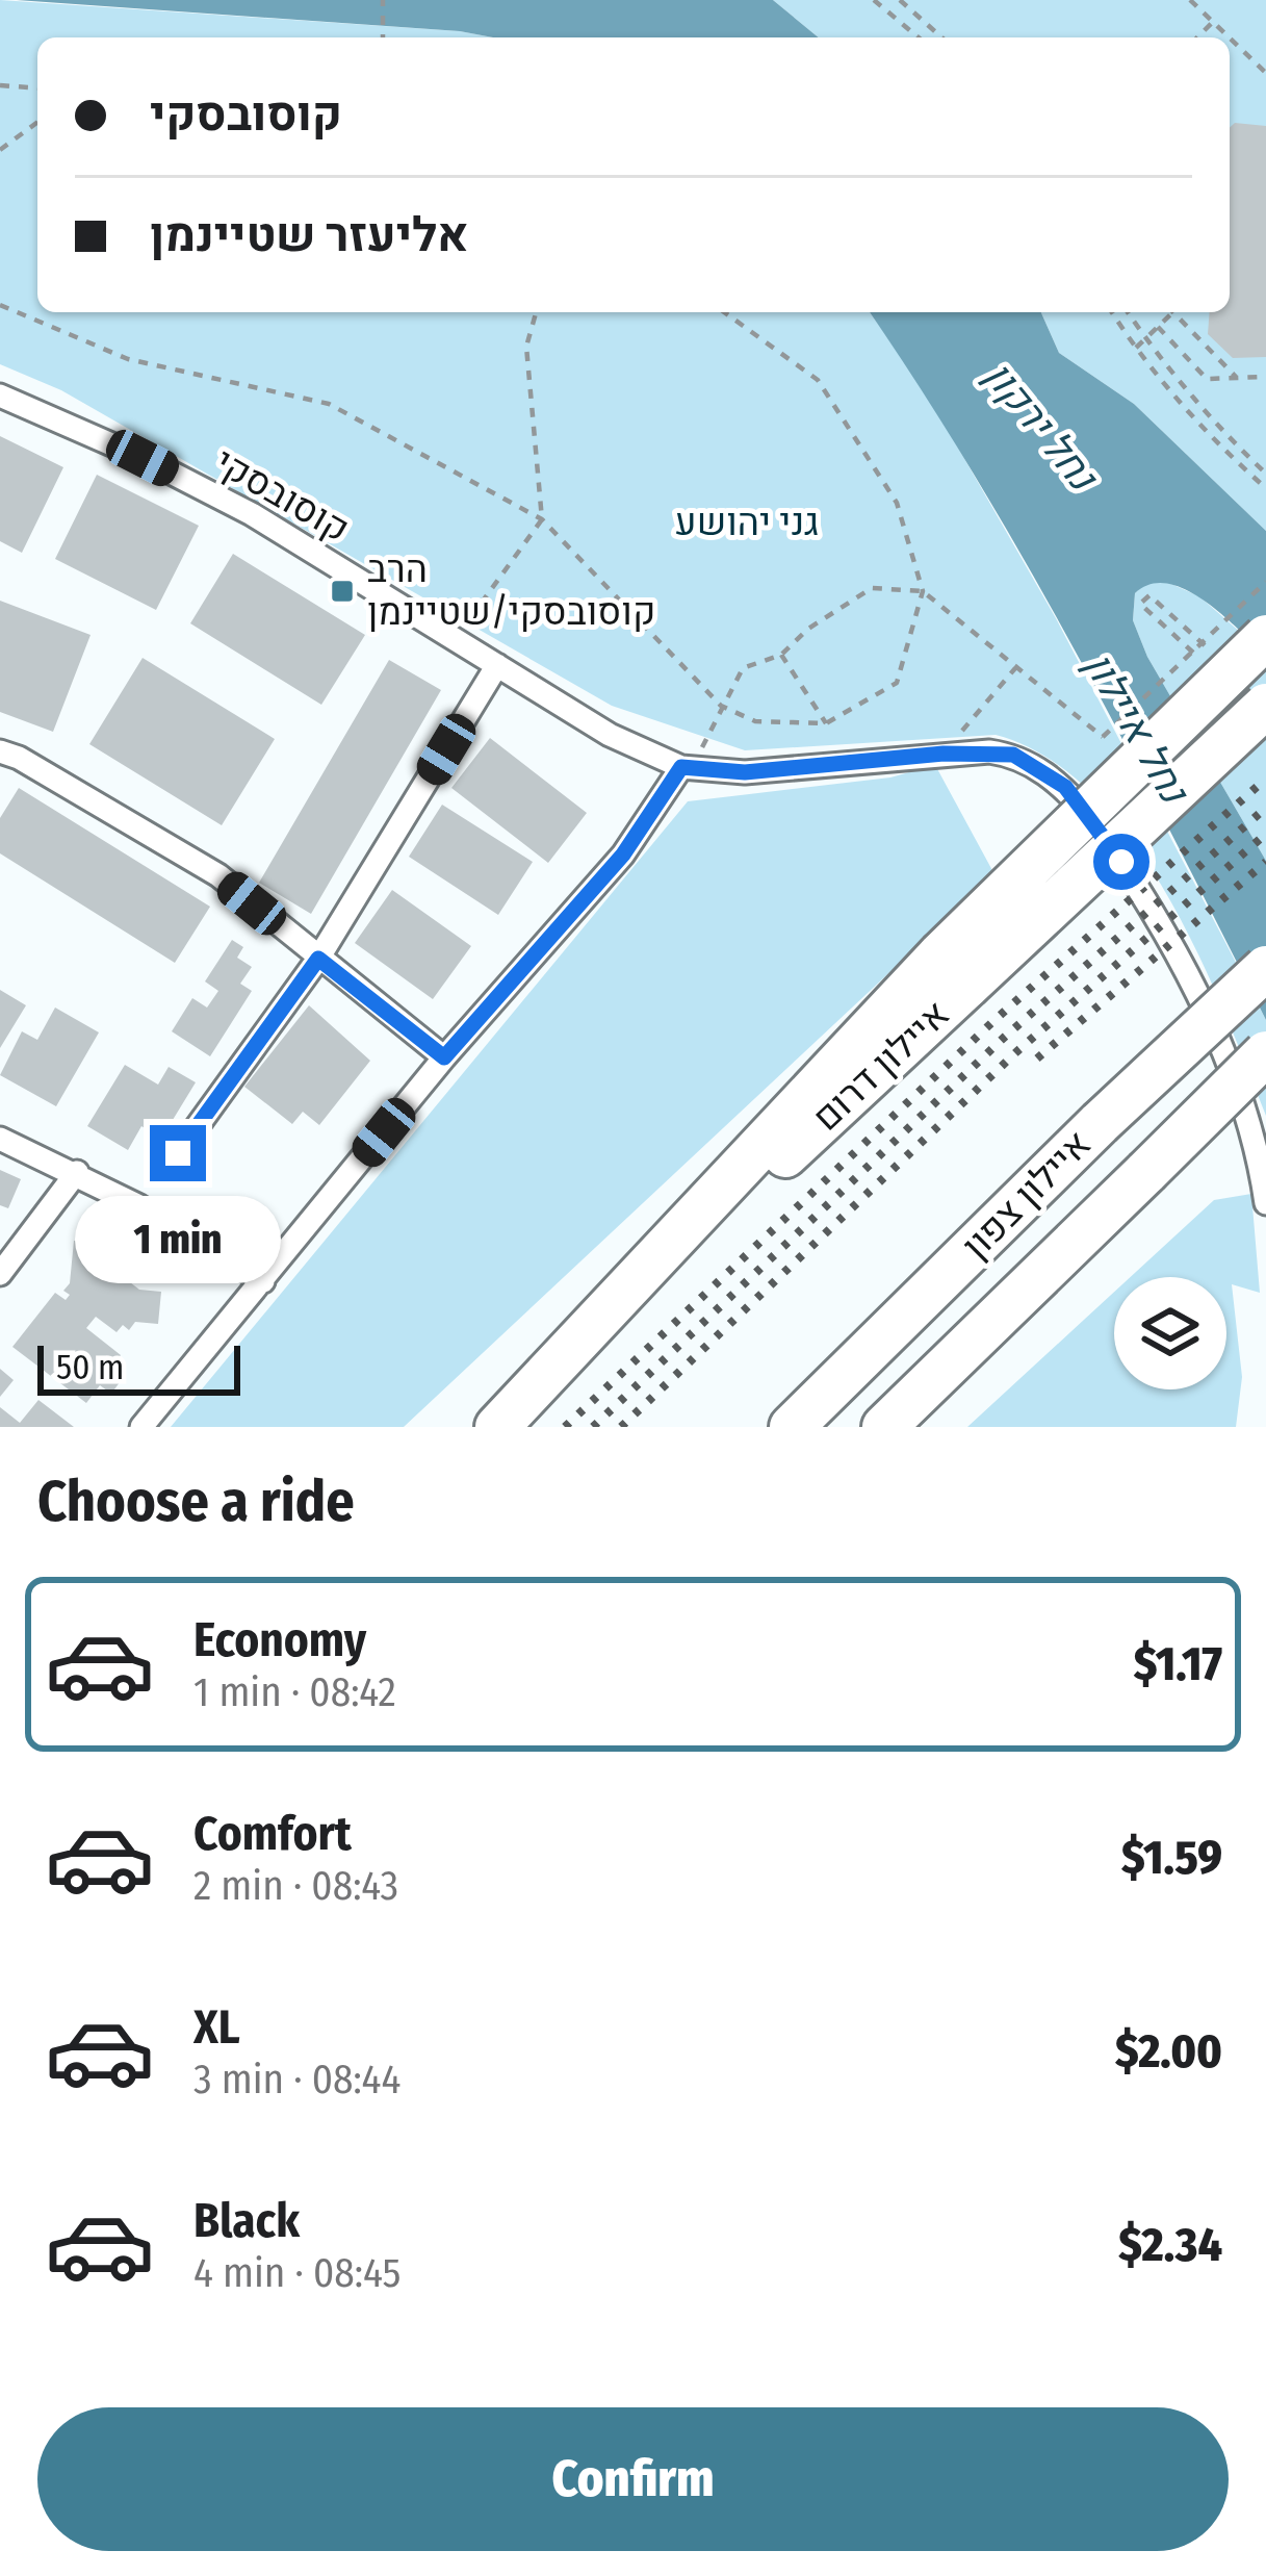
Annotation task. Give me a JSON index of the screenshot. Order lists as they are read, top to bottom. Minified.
{"streets":{"highway":["איילון דרום","איילון צפון"],"street":["קוסובסקי"]},"water":["נחל ירקון","נחל איילון"],"parks":["גני יהושע"],"places":{"transit":["הרב קוסובסקי/שטיינמן"]},"scale_bar":"50 m","page":{"banner":["קוסובסקי","אליעזר שטיינמן"],"bubble":"1 min","scale":"50 m","heading":"Choose a ride","list":[{"name":"Economy","note":"1 min · 08:42","value":"$1.17"},{"name":"Comfort","note":"2 min · 08:43","value":"$1.59"},{"name":"XL","note":"3 min · 08:44","value":"$2.00"},{"name":"Black","note":"4 min · 08:45","value":"$2.34"}],"buttons":"Confirm"}}
